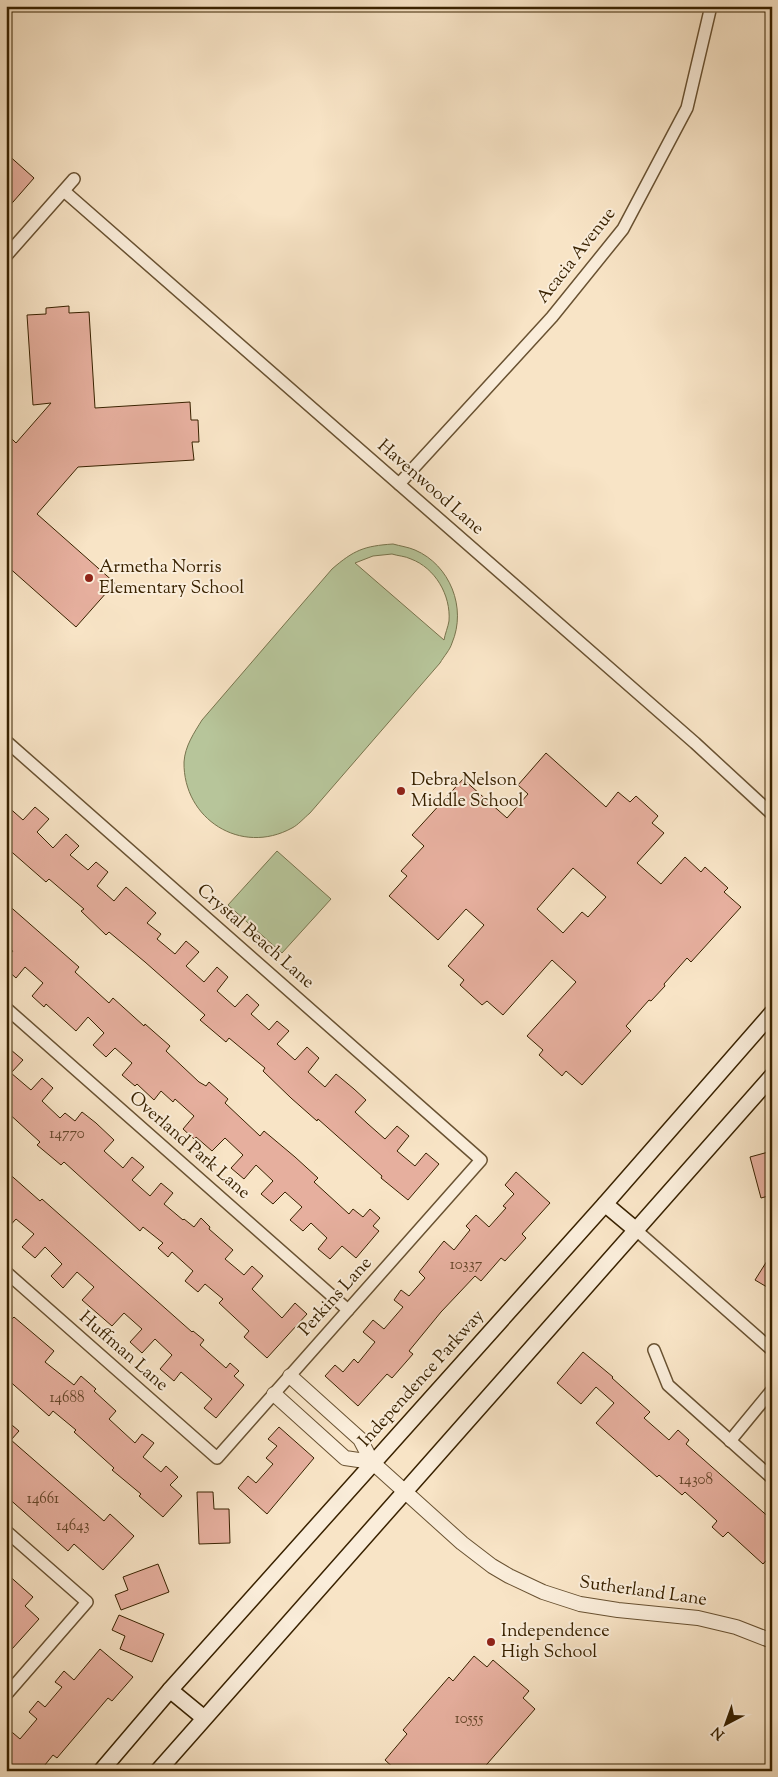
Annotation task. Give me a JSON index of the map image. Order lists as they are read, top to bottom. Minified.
{"streets":{"main road":["Independence Parkway"],"street":["Acacia Avenue","Havenwood Lane","Crystal Beach Lane","Overland Park Lane","Perkins Lane","Huffman Lane","Sutherland Lane"]},"crossings":[["Acacia Avenue","Havenwood Lane"],["Crystal Beach Lane","Perkins Lane"],["Overland Park Lane","Perkins Lane"],["Perkins Lane","Huffman Lane"],["Perkins Lane","Sutherland Lane"],["Independence Parkway","Sutherland Lane"]],"places":["Armetha Norris Elementary School","Debra Nelson Middle School","Independence High School"],"house_numbers":["14770","10337","14688","14308","14661","14643","10555"],"north":"bottom left"}
